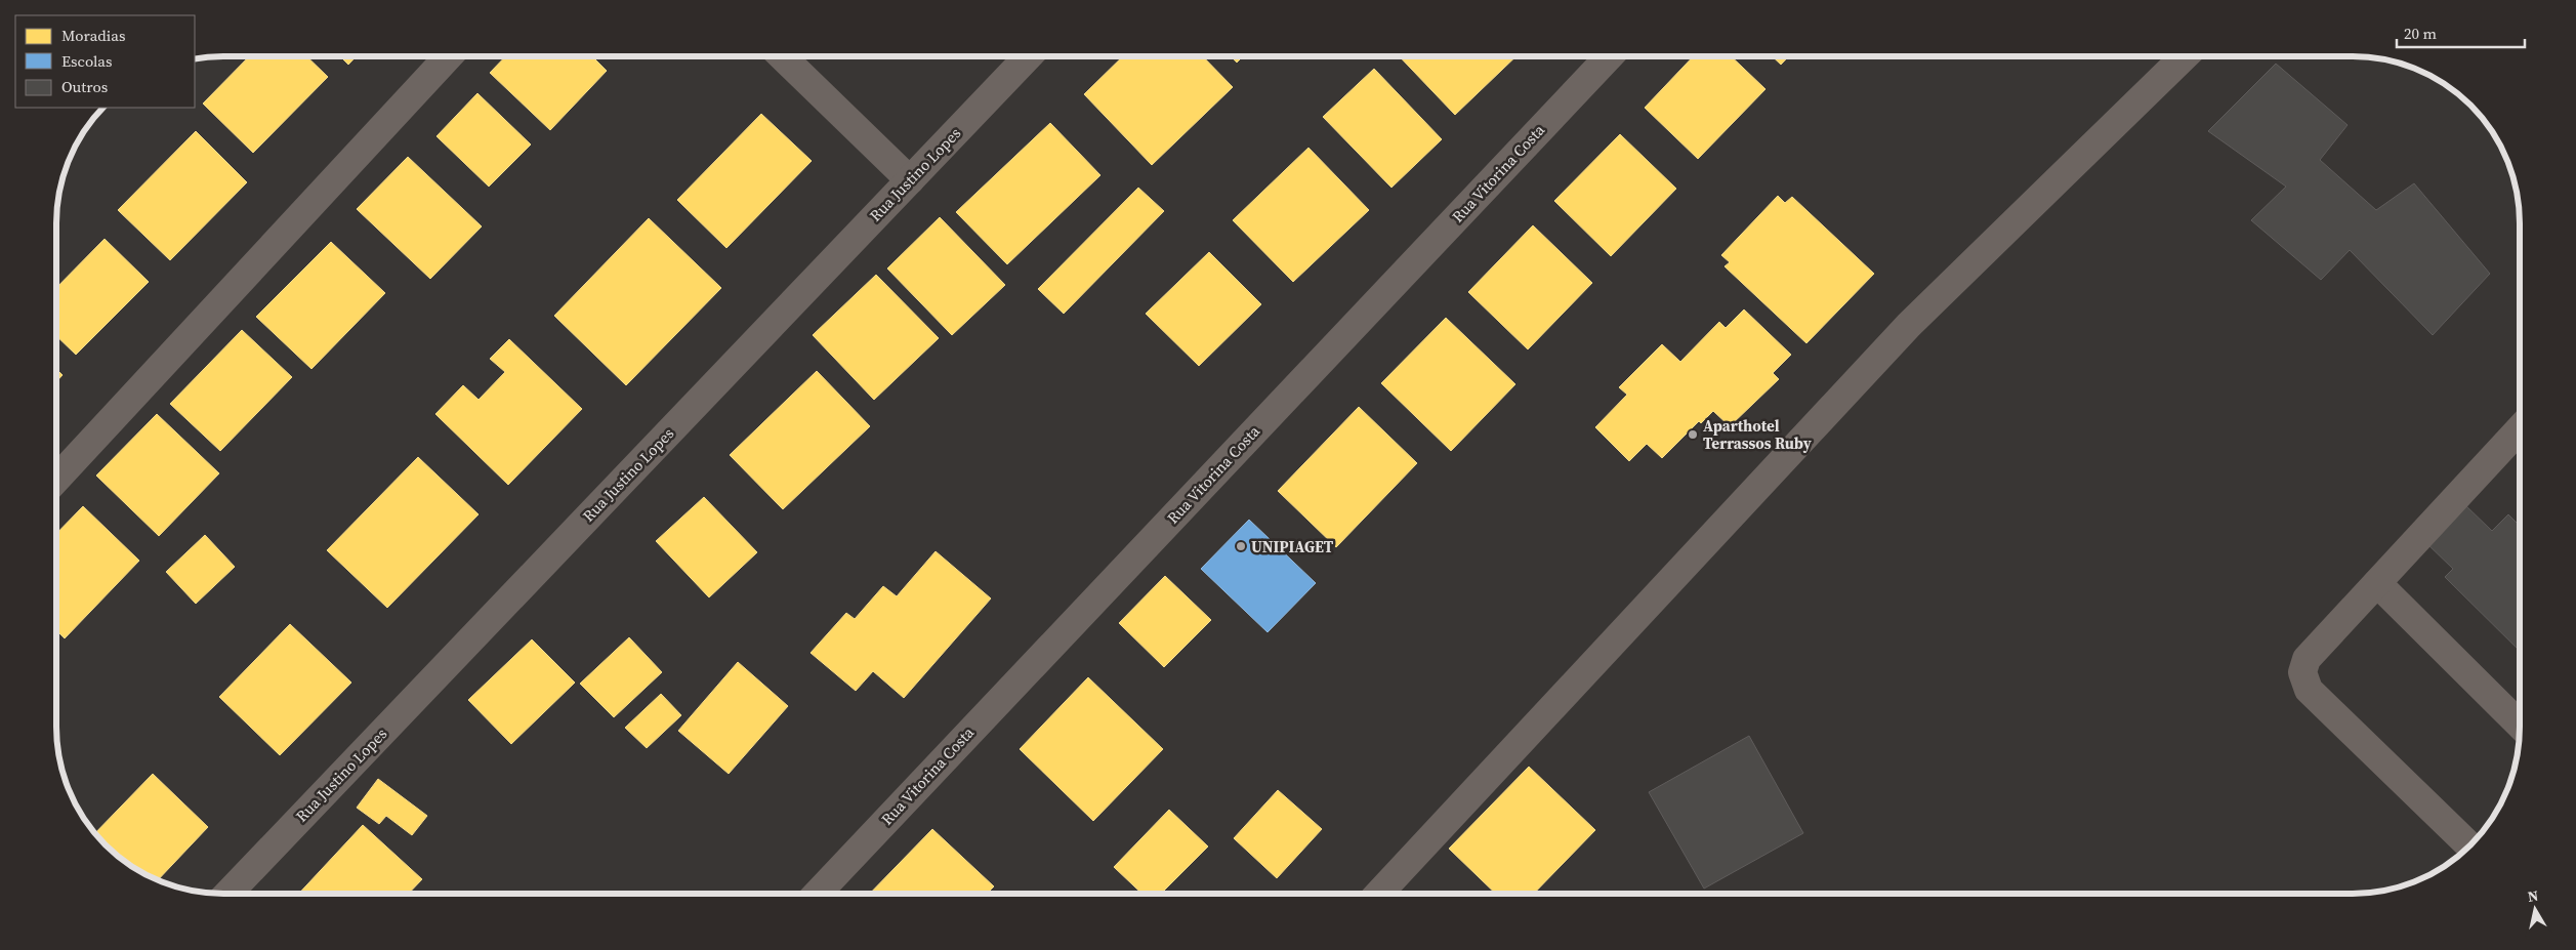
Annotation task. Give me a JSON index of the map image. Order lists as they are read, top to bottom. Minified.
{"streets":{"street":["Rua Vitorina Costa","Rua Justino Lopes"]},"places":["Aparthotel Terrassos Ruby","UNIPIAGET"],"legend":["Moradias","Escolas","Outros"],"scale_bar":"20 m","north":"top"}
